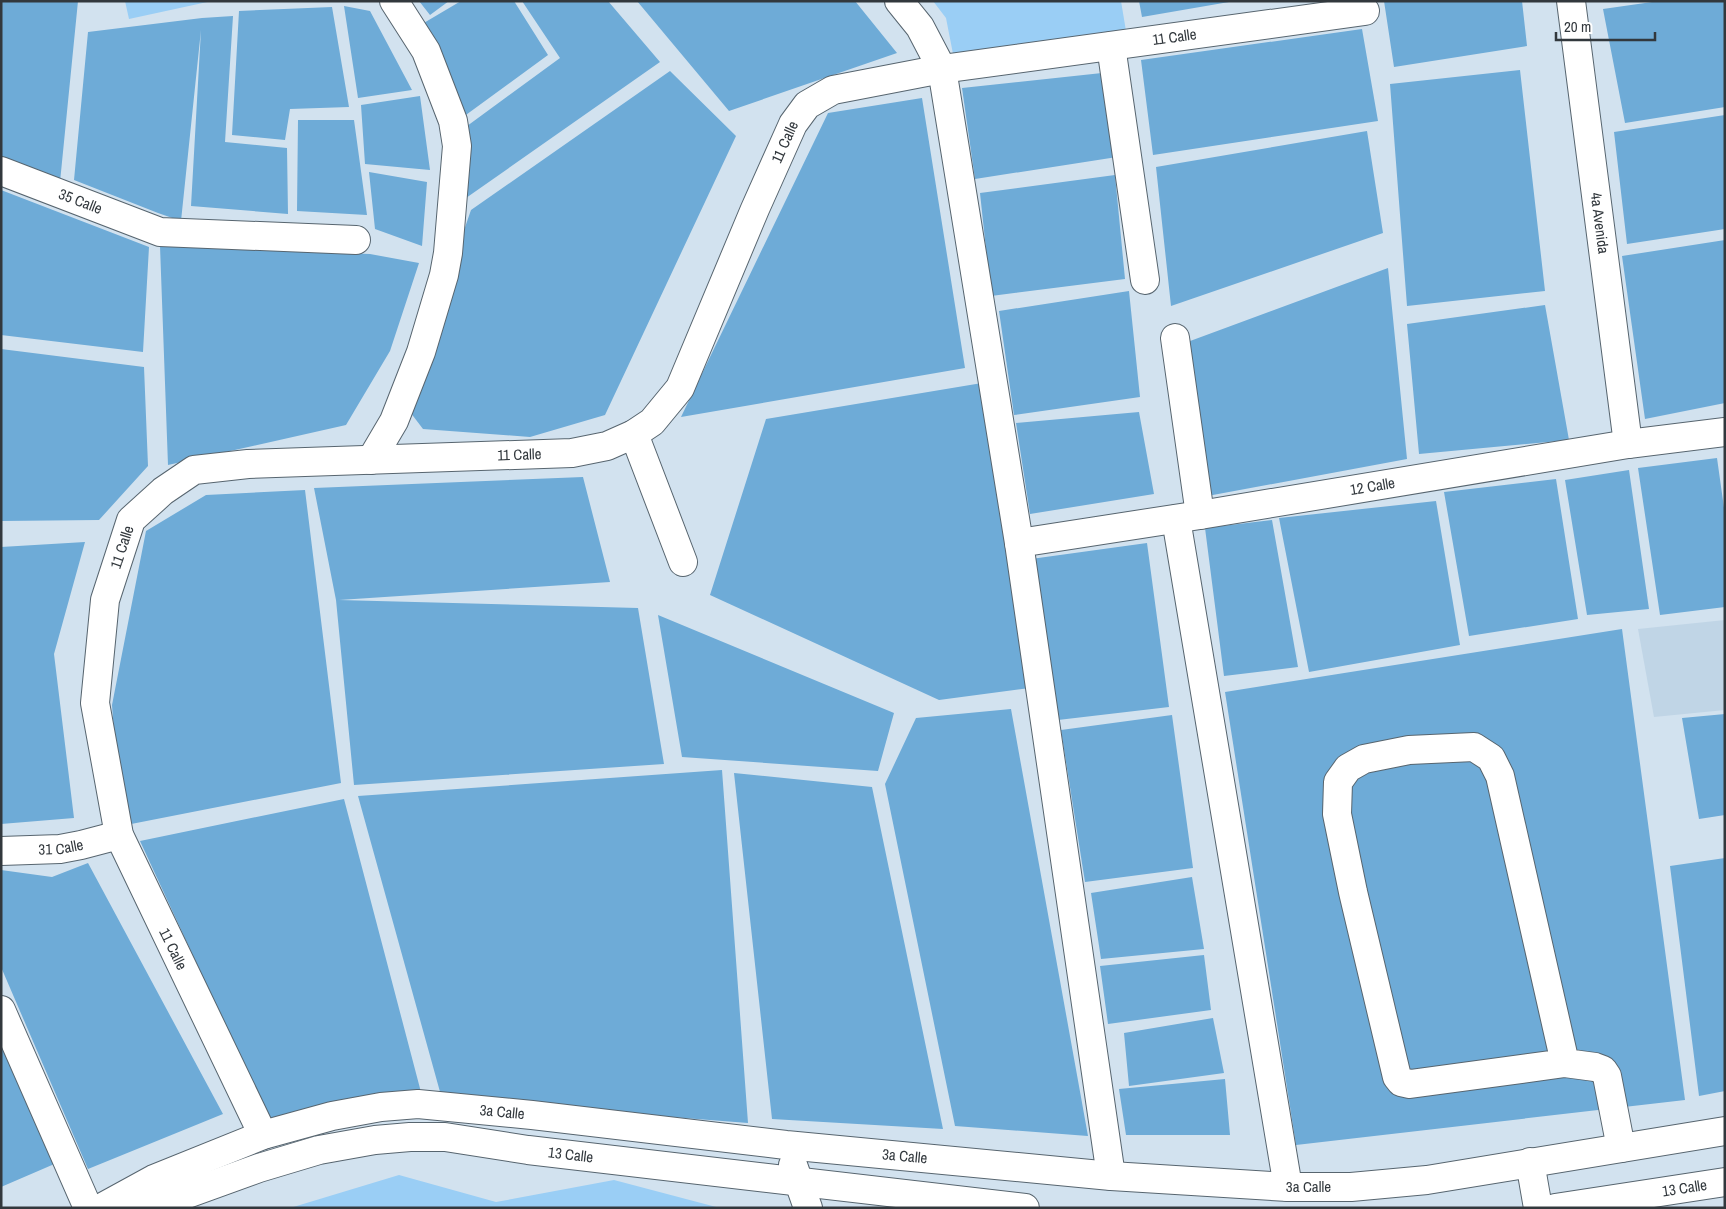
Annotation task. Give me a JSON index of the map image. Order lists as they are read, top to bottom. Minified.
{"streets":{"street":["11 Calle","35 Calle","4a Avenida","12 Calle","31 Calle","3a Calle","13 Calle"]},"crossings":[["11 Calle","31 Calle"],["11 Calle","3a Calle"],["4a Avenida","12 Calle"]],"scale_bar":"20 m"}
